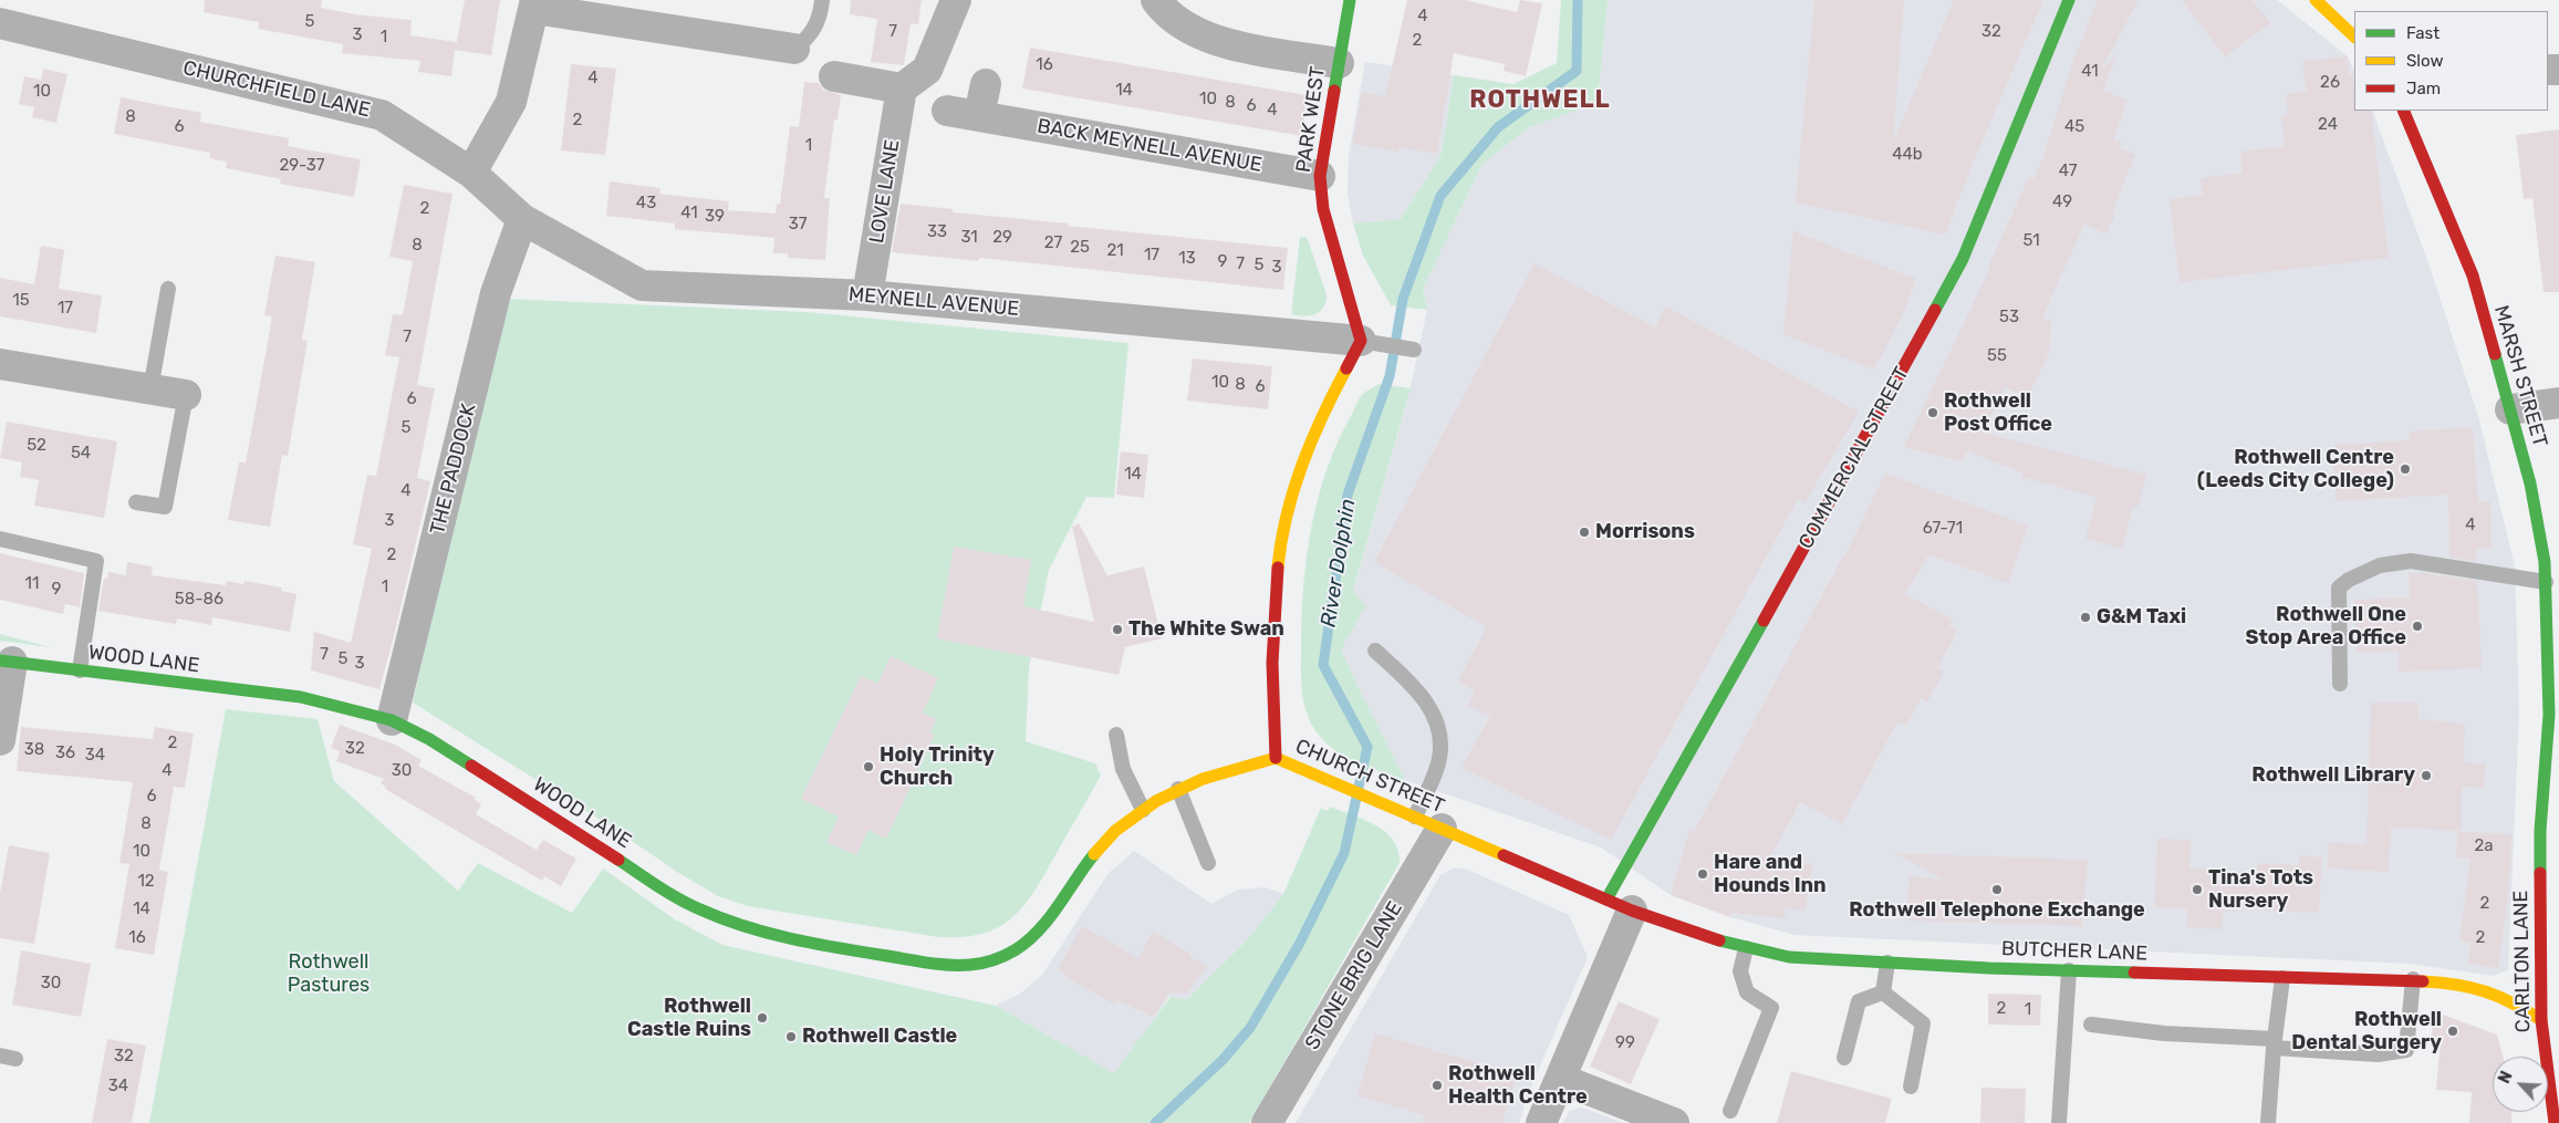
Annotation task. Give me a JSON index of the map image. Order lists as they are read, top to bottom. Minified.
{"streets":{"street":["CHURCHFIELD LANE","PARK WEST","BACK MEYNELL AVENUE","LOVE LANE","MEYNELL AVENUE","MARSH STREET","COMMERCIAL STREET","THE PADDOCK","WOOD LANE","CHURCH STREET","BUTCHER LANE","CARLTON LANE","STONE BRIG LANE"]},"crossings":[["CHURCHFIELD LANE","MEYNELL AVENUE"],["CHURCHFIELD LANE","THE PADDOCK"],["PARK WEST","BACK MEYNELL AVENUE"],["PARK WEST","MEYNELL AVENUE"],["LOVE LANE","MEYNELL AVENUE"],["MEYNELL AVENUE","THE PADDOCK"],["MARSH STREET","CARLTON LANE"],["COMMERCIAL STREET","CHURCH STREET"],["COMMERCIAL STREET","BUTCHER LANE"],["THE PADDOCK","WOOD LANE"],["WOOD LANE","CHURCH STREET"],["CHURCH STREET","BUTCHER LANE"],["CHURCH STREET","STONE BRIG LANE"],["BUTCHER LANE","CARLTON LANE"]],"districts":["ROTHWELL"],"water":["River Dolphin"],"parks":["Rothwell Pastures"],"places":["Rothwell Post Office","Rothwell Centre (Leeds City College)","Morrisons","G&M Taxi","Rothwell One Stop Area Office","The White Swan","Holy Trinity Church","Rothwell Library","Hare and Hounds Inn","Rothwell Telephone Exchange","Tina's Tots Nursery","Rothwell Castle Ruins","Rothwell Dental Surgery","Rothwell Castle","Rothwell Health Centre"],"house_numbers":["4","5","7","32","3","1","2","16","41","4","26","14","10","10","8","6","4","8","2","24","6","45","1","44b","29-37","47","49","43","2","41","39","37","33","31","29","51","27","8","25","21","17","13","9","7","5","3","15","17","53","7","55","10","8","6","6","5","52","54","14","4","3","4","67-71","2","11","1","9","58-86","7","5","3","2","32","38","36","34","4","30","6","8","2a","10","12","2","14","16","2","30","2","1","99","32","34"],"legend":["Fast","Slow","Jam"],"north":"top left"}
